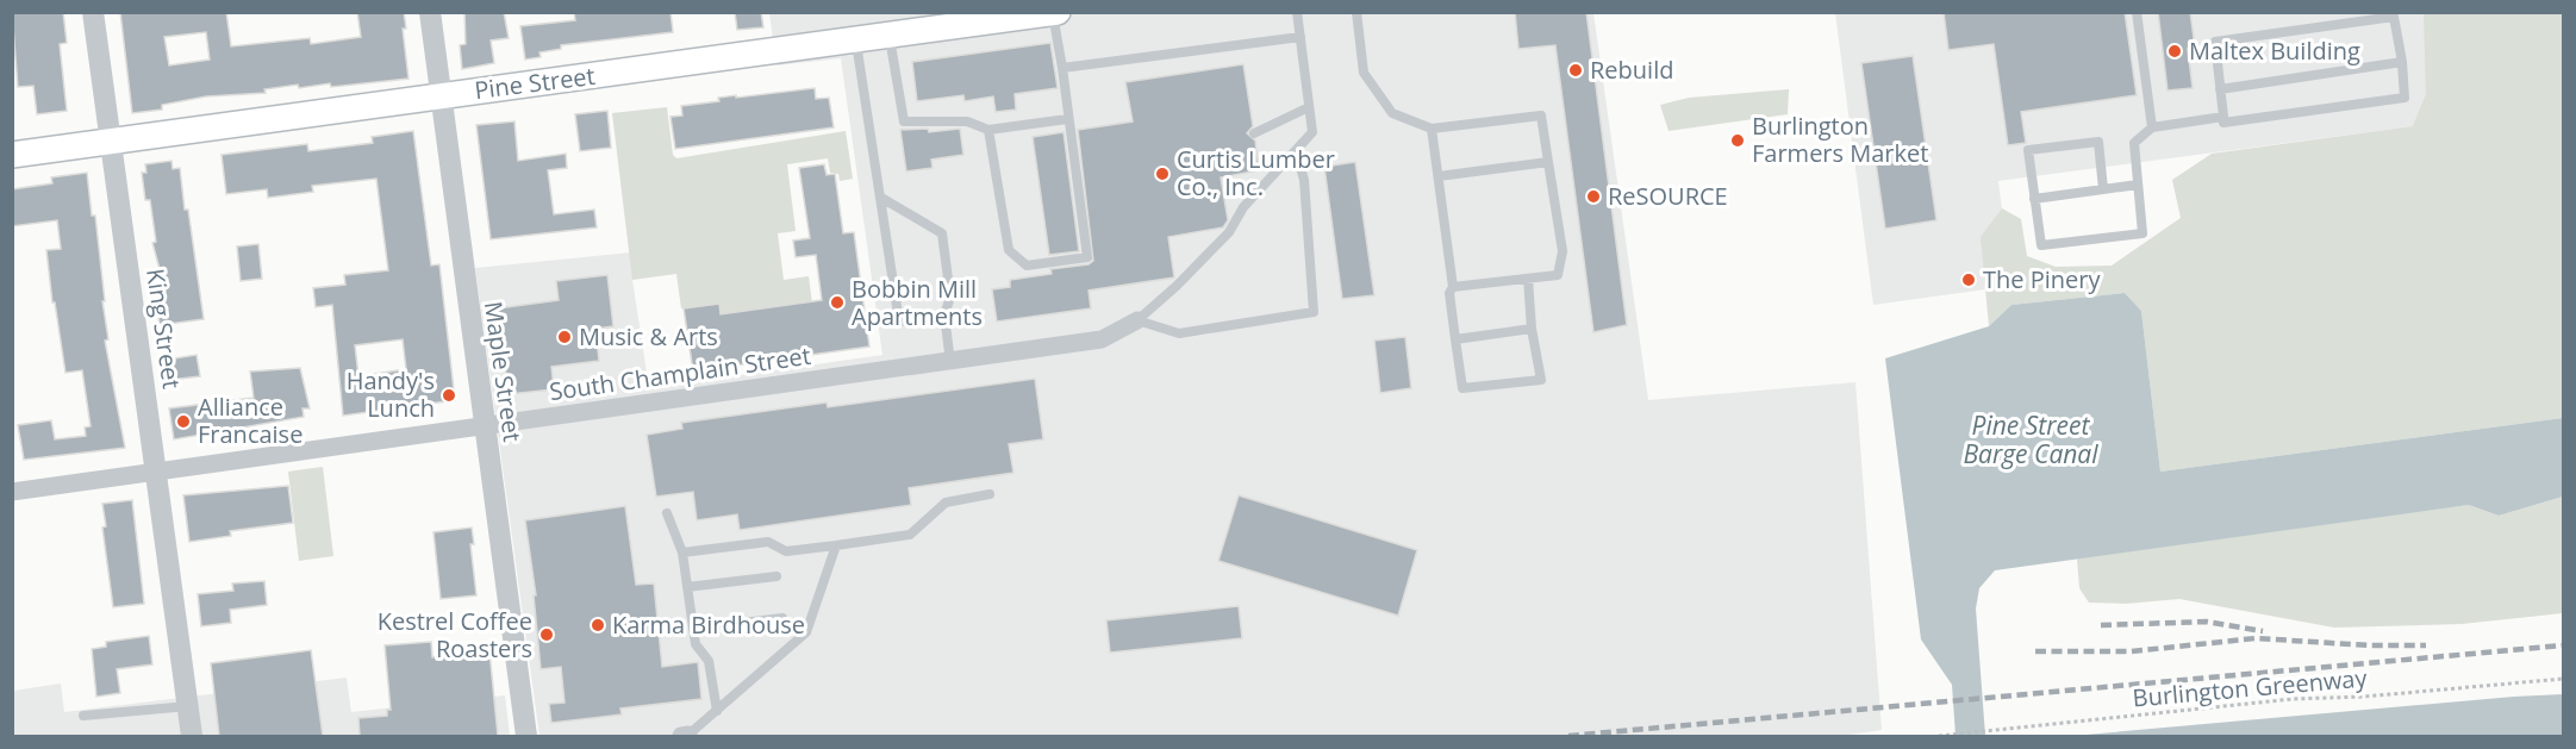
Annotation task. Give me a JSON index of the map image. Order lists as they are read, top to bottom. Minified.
{"streets":{"main road":["Pine Street"],"street":["King Street","Maple Street","South Champlain Street"],"path":["Burlington Greenway"]},"crossings":[["Pine Street","King Street"],["Pine Street","Maple Street"],["King Street","South Champlain Street"],["Maple Street","South Champlain Street"]],"water":["Pine Street Barge Canal"],"places":["Maltex Building","Rebuild","Burlington Farmers Market","Curtis Lumber Co., Inc.","ReSOURCE","The Pinery","Bobbin Mill Apartments","Music & Arts","Handy's Lunch","Alliance Francaise","Karma Birdhouse","Kestrel Coffee Roasters"]}
